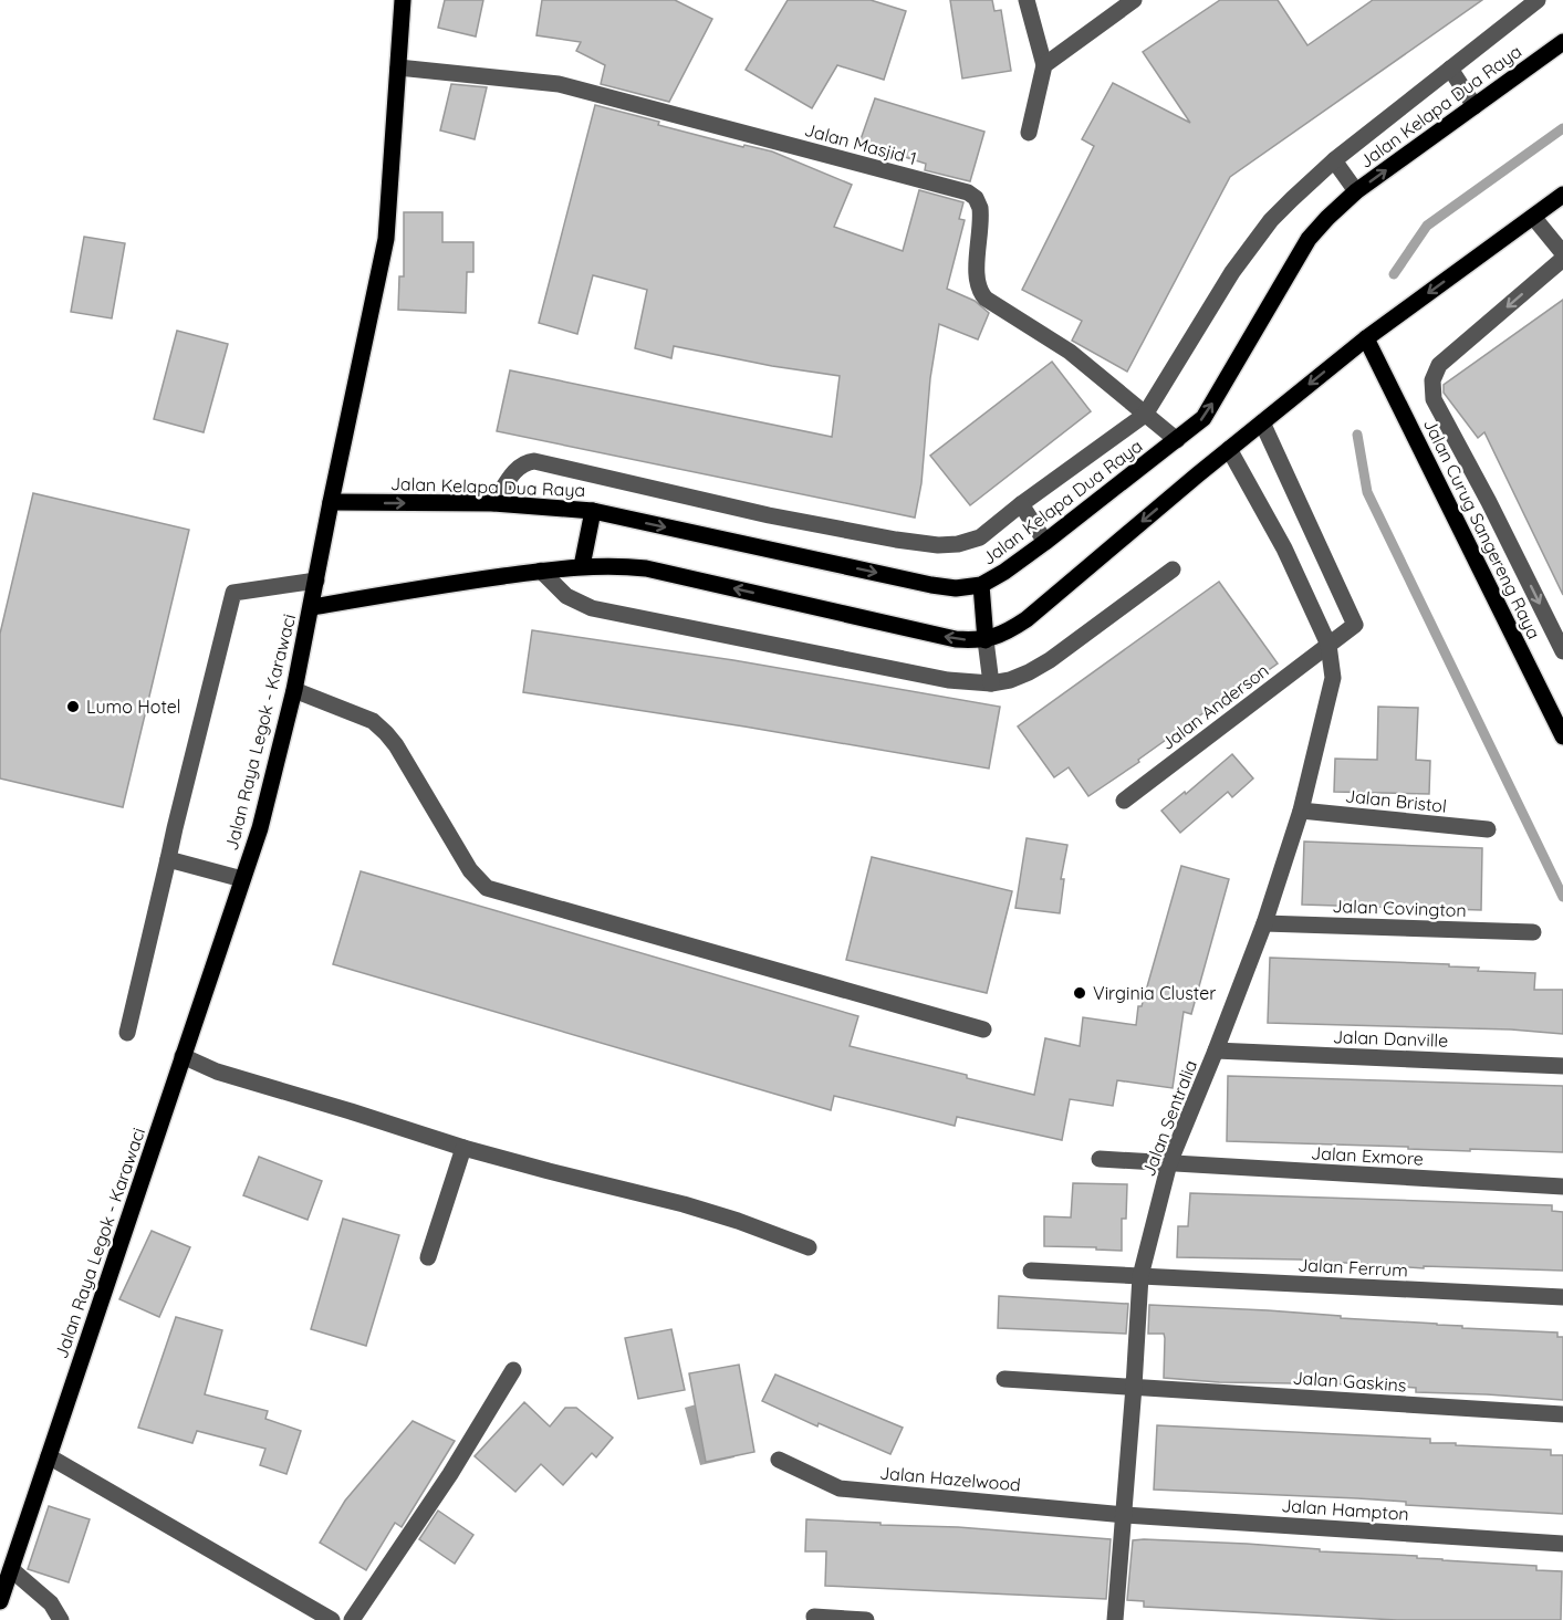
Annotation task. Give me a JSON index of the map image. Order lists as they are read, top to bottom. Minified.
{"streets":{"main road":["Jalan Kelapa Dua Raya","Jalan Curug Sangereng Raya","Jalan Raya Legok - Karawaci"],"street":["Jalan Masjid 1","Jalan Anderson","Jalan Bristol","Jalan Covington","Jalan Danville","Jalan Sentralia","Jalan Exmore","Jalan Ferrum","Jalan Gaskins","Jalan Hazelwood","Jalan Hampton"]},"crossings":[["Jalan Kelapa Dua Raya","Jalan Masjid 1"],["Jalan Kelapa Dua Raya","Jalan Raya Legok - Karawaci"],["Jalan Masjid 1","Jalan Raya Legok - Karawaci"],["Jalan Anderson","Jalan Sentralia"],["Jalan Bristol","Jalan Sentralia"],["Jalan Covington","Jalan Sentralia"],["Jalan Danville","Jalan Sentralia"],["Jalan Sentralia","Jalan Exmore"],["Jalan Sentralia","Jalan Ferrum"],["Jalan Sentralia","Jalan Gaskins"],["Jalan Sentralia","Jalan Hazelwood"],["Jalan Sentralia","Jalan Hampton"],["Jalan Hazelwood","Jalan Hampton"]],"places":["Lumo Hotel","Virginia Cluster"]}
